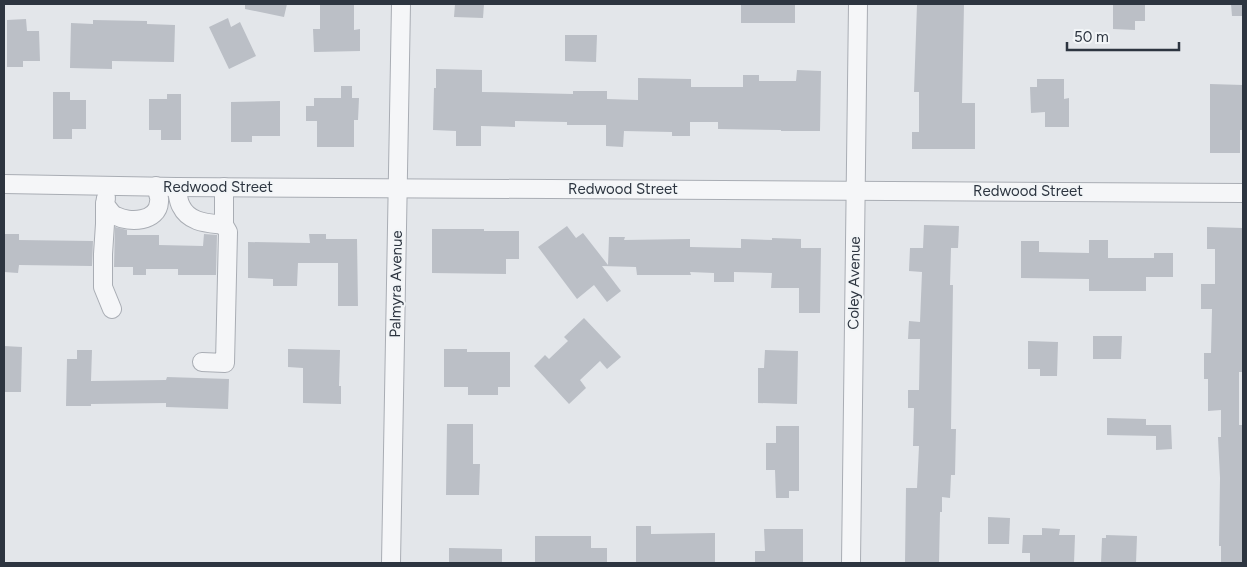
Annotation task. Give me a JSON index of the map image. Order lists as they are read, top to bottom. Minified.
{"streets":{"street":["Redwood Street","Coley Avenue","Palmyra Avenue"]},"crossings":[["Redwood Street","Coley Avenue"],["Redwood Street","Palmyra Avenue"]],"scale_bar":"50 m"}
